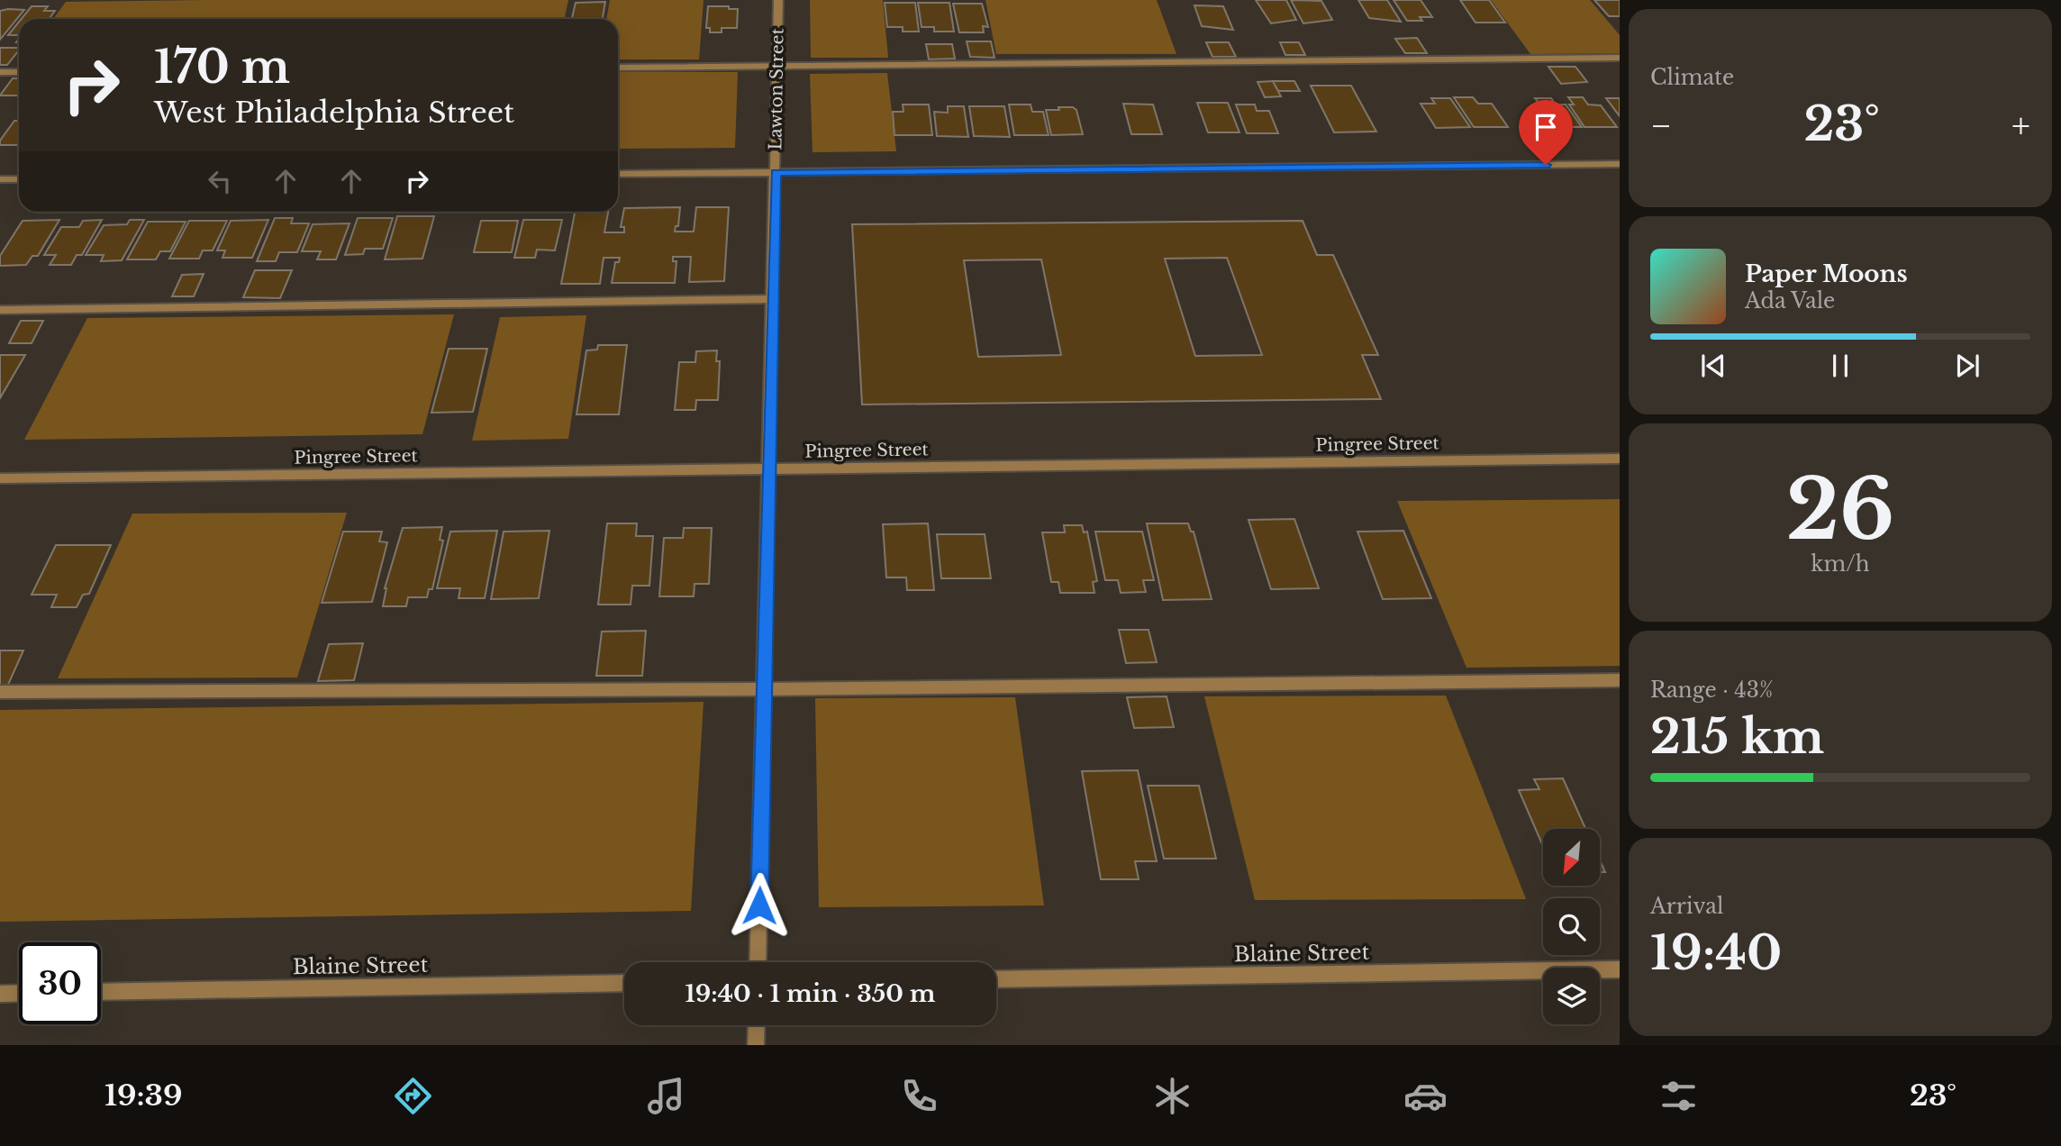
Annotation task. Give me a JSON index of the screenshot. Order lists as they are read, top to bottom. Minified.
{"streets":{"street":["Lawton Street","Pingree Street","Blaine Street"]},"crossings":[["Lawton Street","Pingree Street"]],"north":"bottom left","page":{"tile":["Climate",["26","km/h"],["Range · 43%","215 km"],["Arrival","19:40"]],"turn":["170 m","West Philadelphia Street"],"heat":["−","23°","+"],"song":["Paper Moons","Ada Vale"],"limit":"30","trip":"19:40 · 1 min · 350 m","tabs":["19:39","23°"]}}
